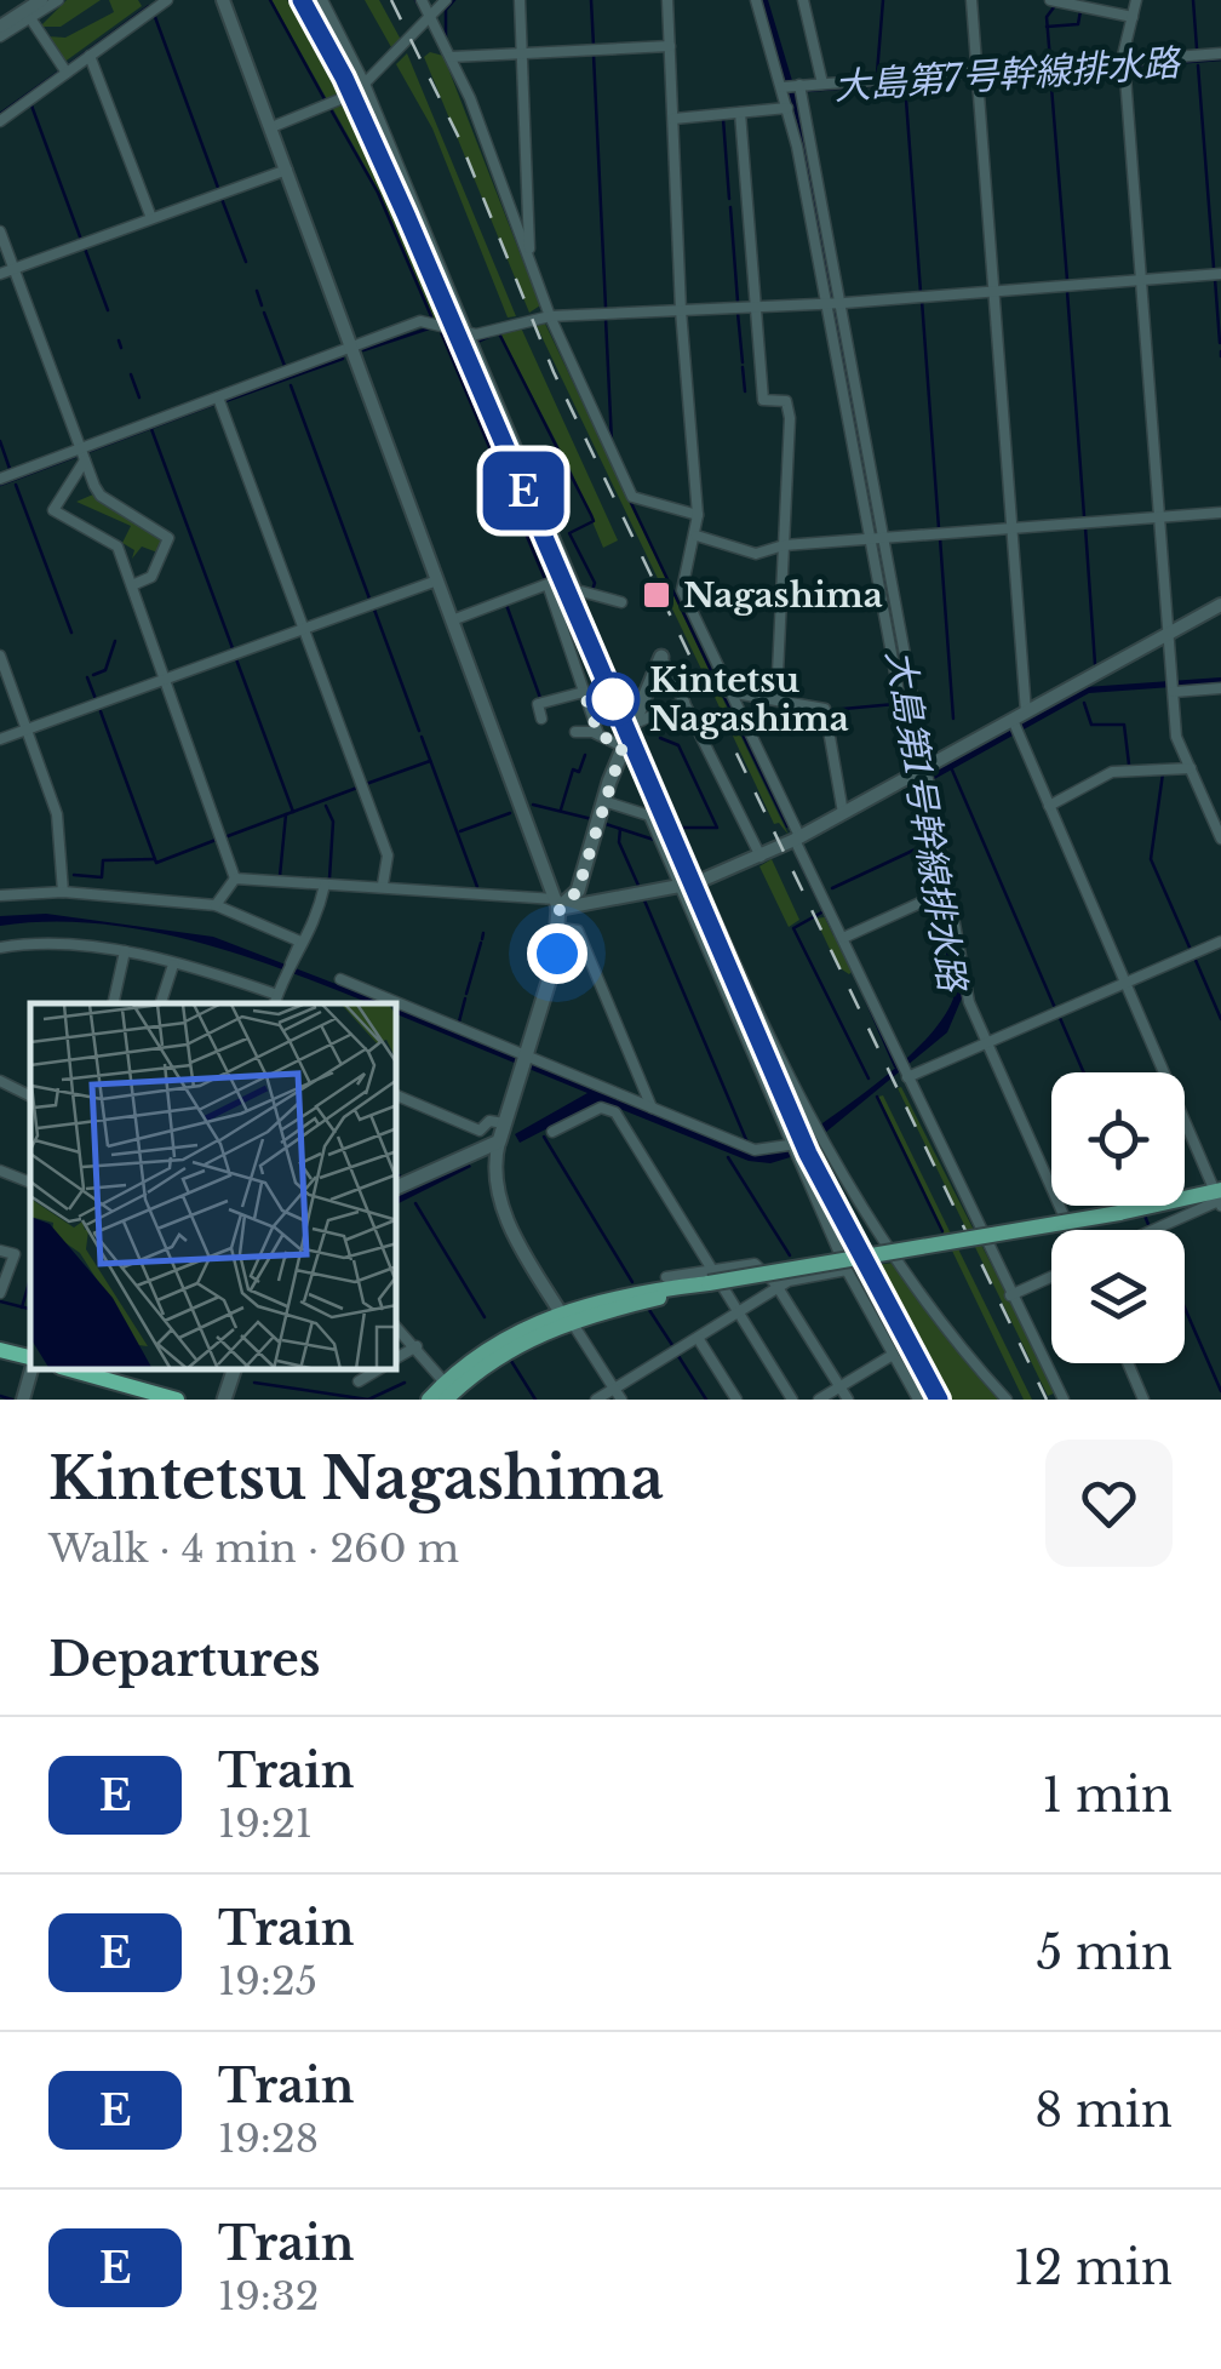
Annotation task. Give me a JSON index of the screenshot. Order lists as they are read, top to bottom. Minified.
{"water":["大島第7号幹線排水路","大島第1号幹線排水路"],"places":{"transit":["Nagashima"],"other":["Kintetsu Nagashima"]},"page":{"on_map":"E","heading":[["Kintetsu Nagashima","Walk · 4 min · 260 m"],"Departures"],"list":[{"mark":"E","name":"Train","note":"19:21","value":"1 min"},{"mark":"E","name":"Train","note":"19:25","value":"5 min"},{"mark":"E","name":"Train","note":"19:28","value":"8 min"},{"mark":"E","name":"Train","note":"19:32","value":"12 min"}]}}
